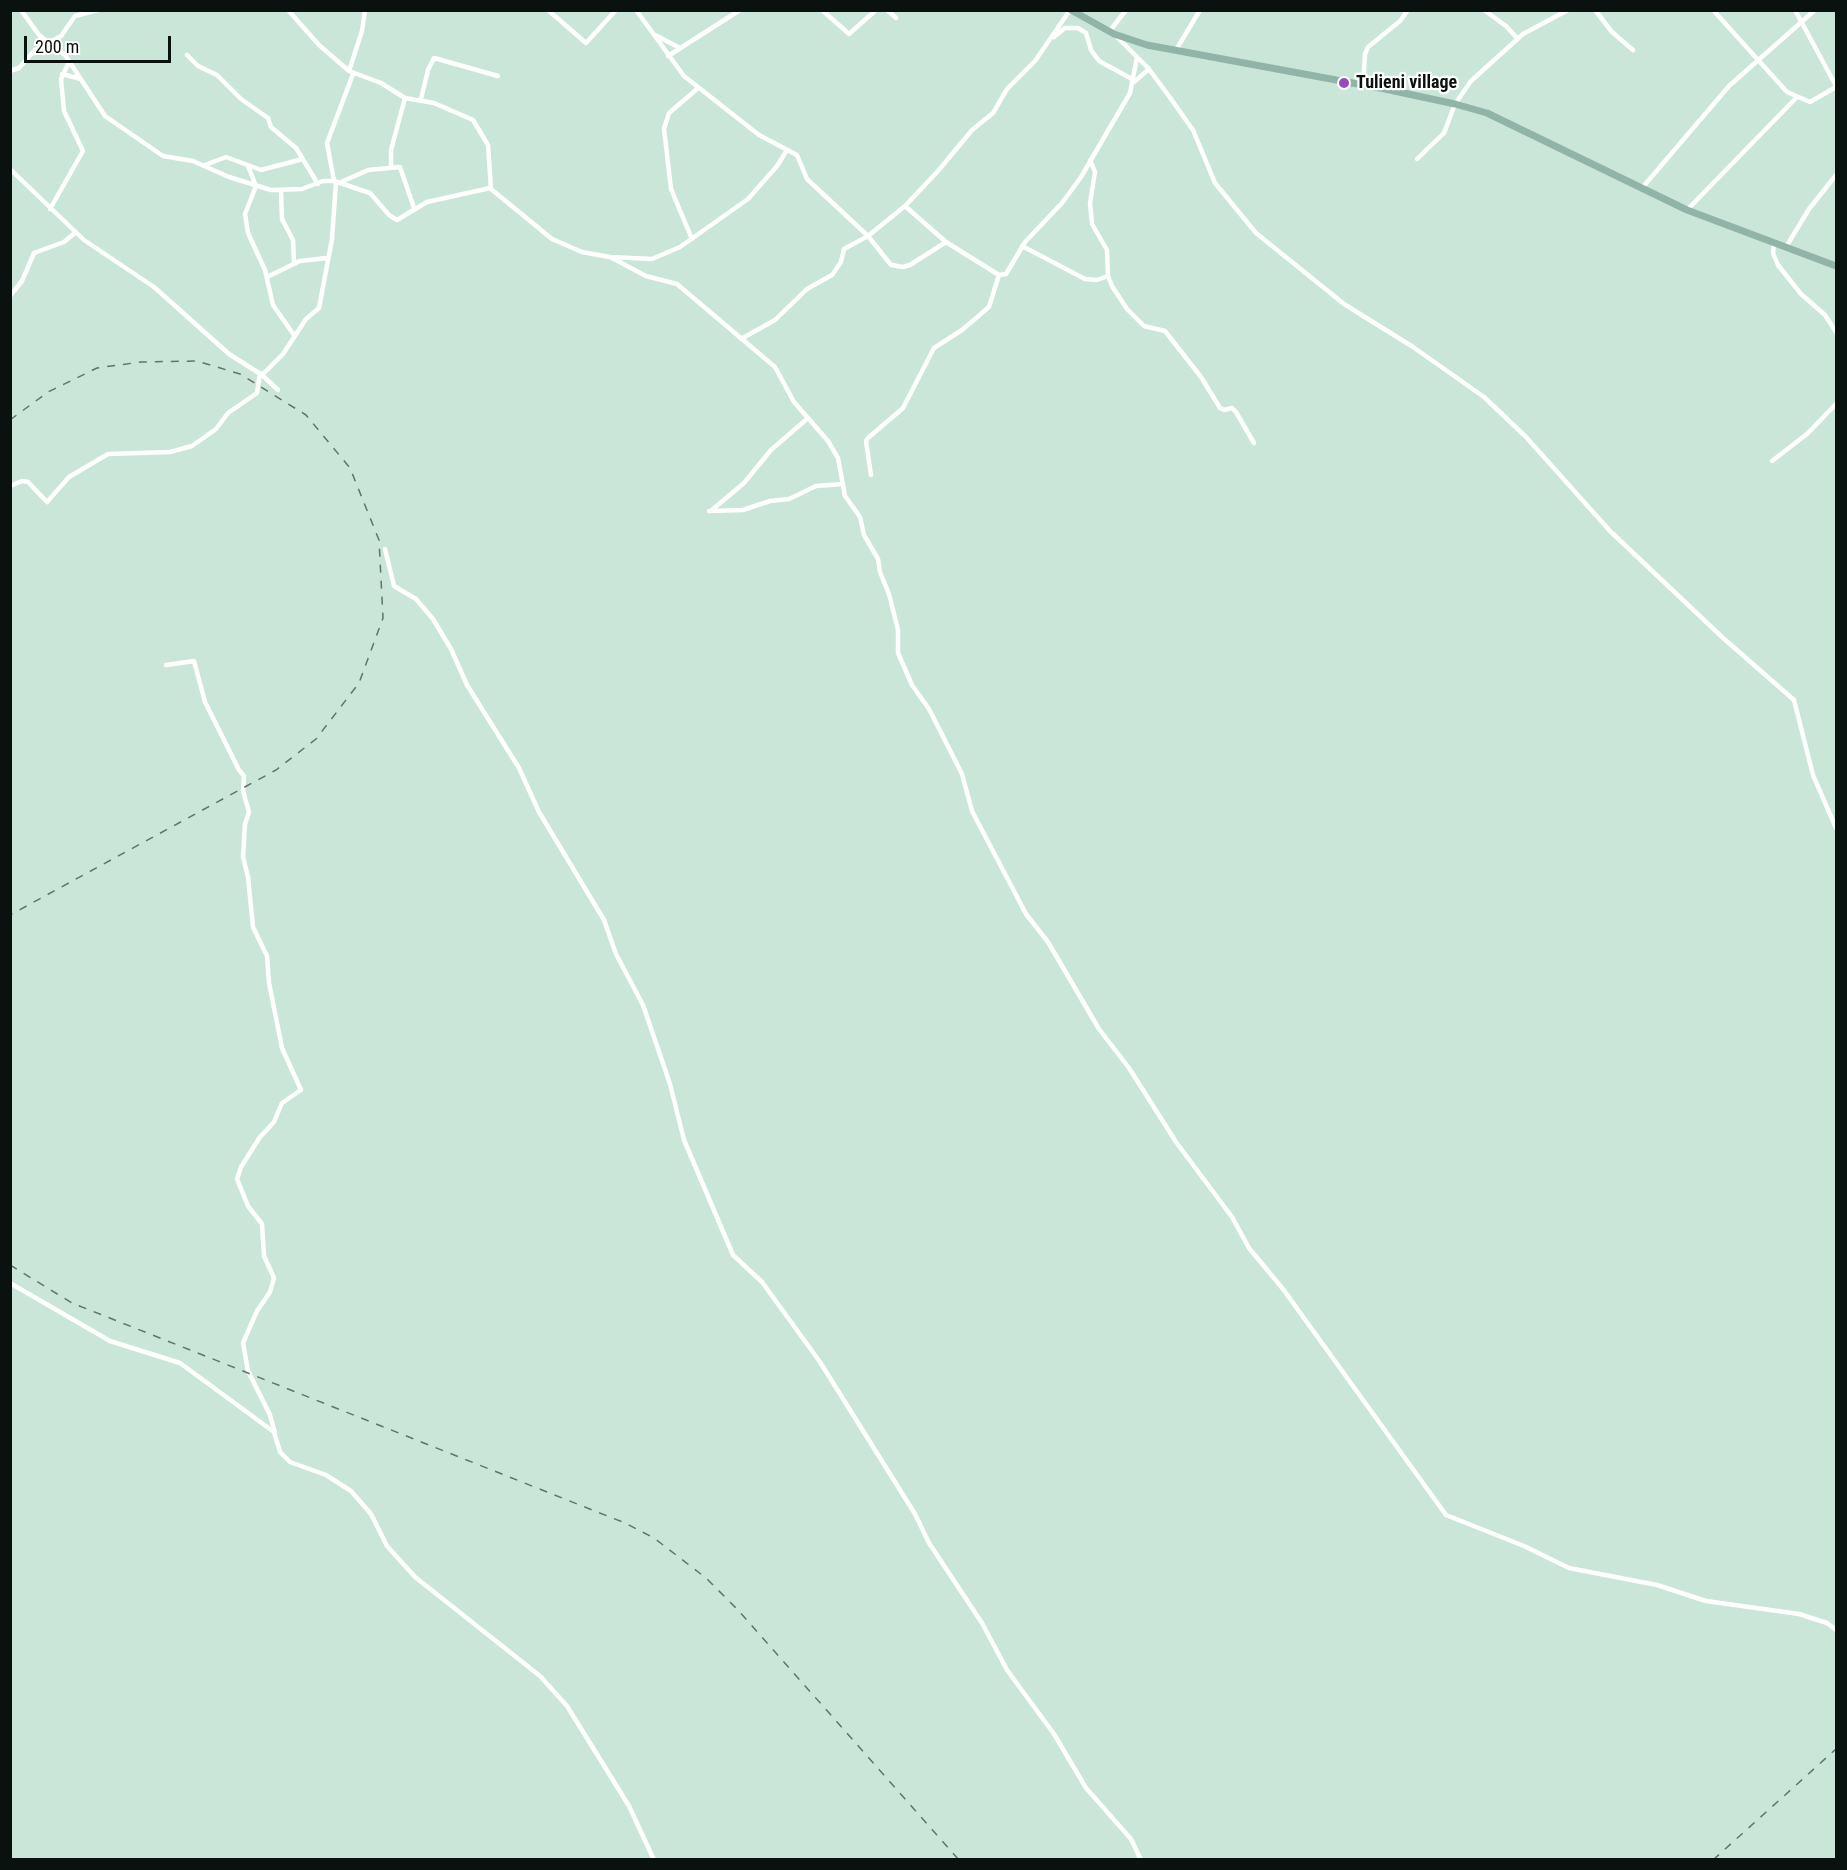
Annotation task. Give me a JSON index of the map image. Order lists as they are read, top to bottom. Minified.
{"places":["Tulieni village"],"scale_bar":"200 m"}
